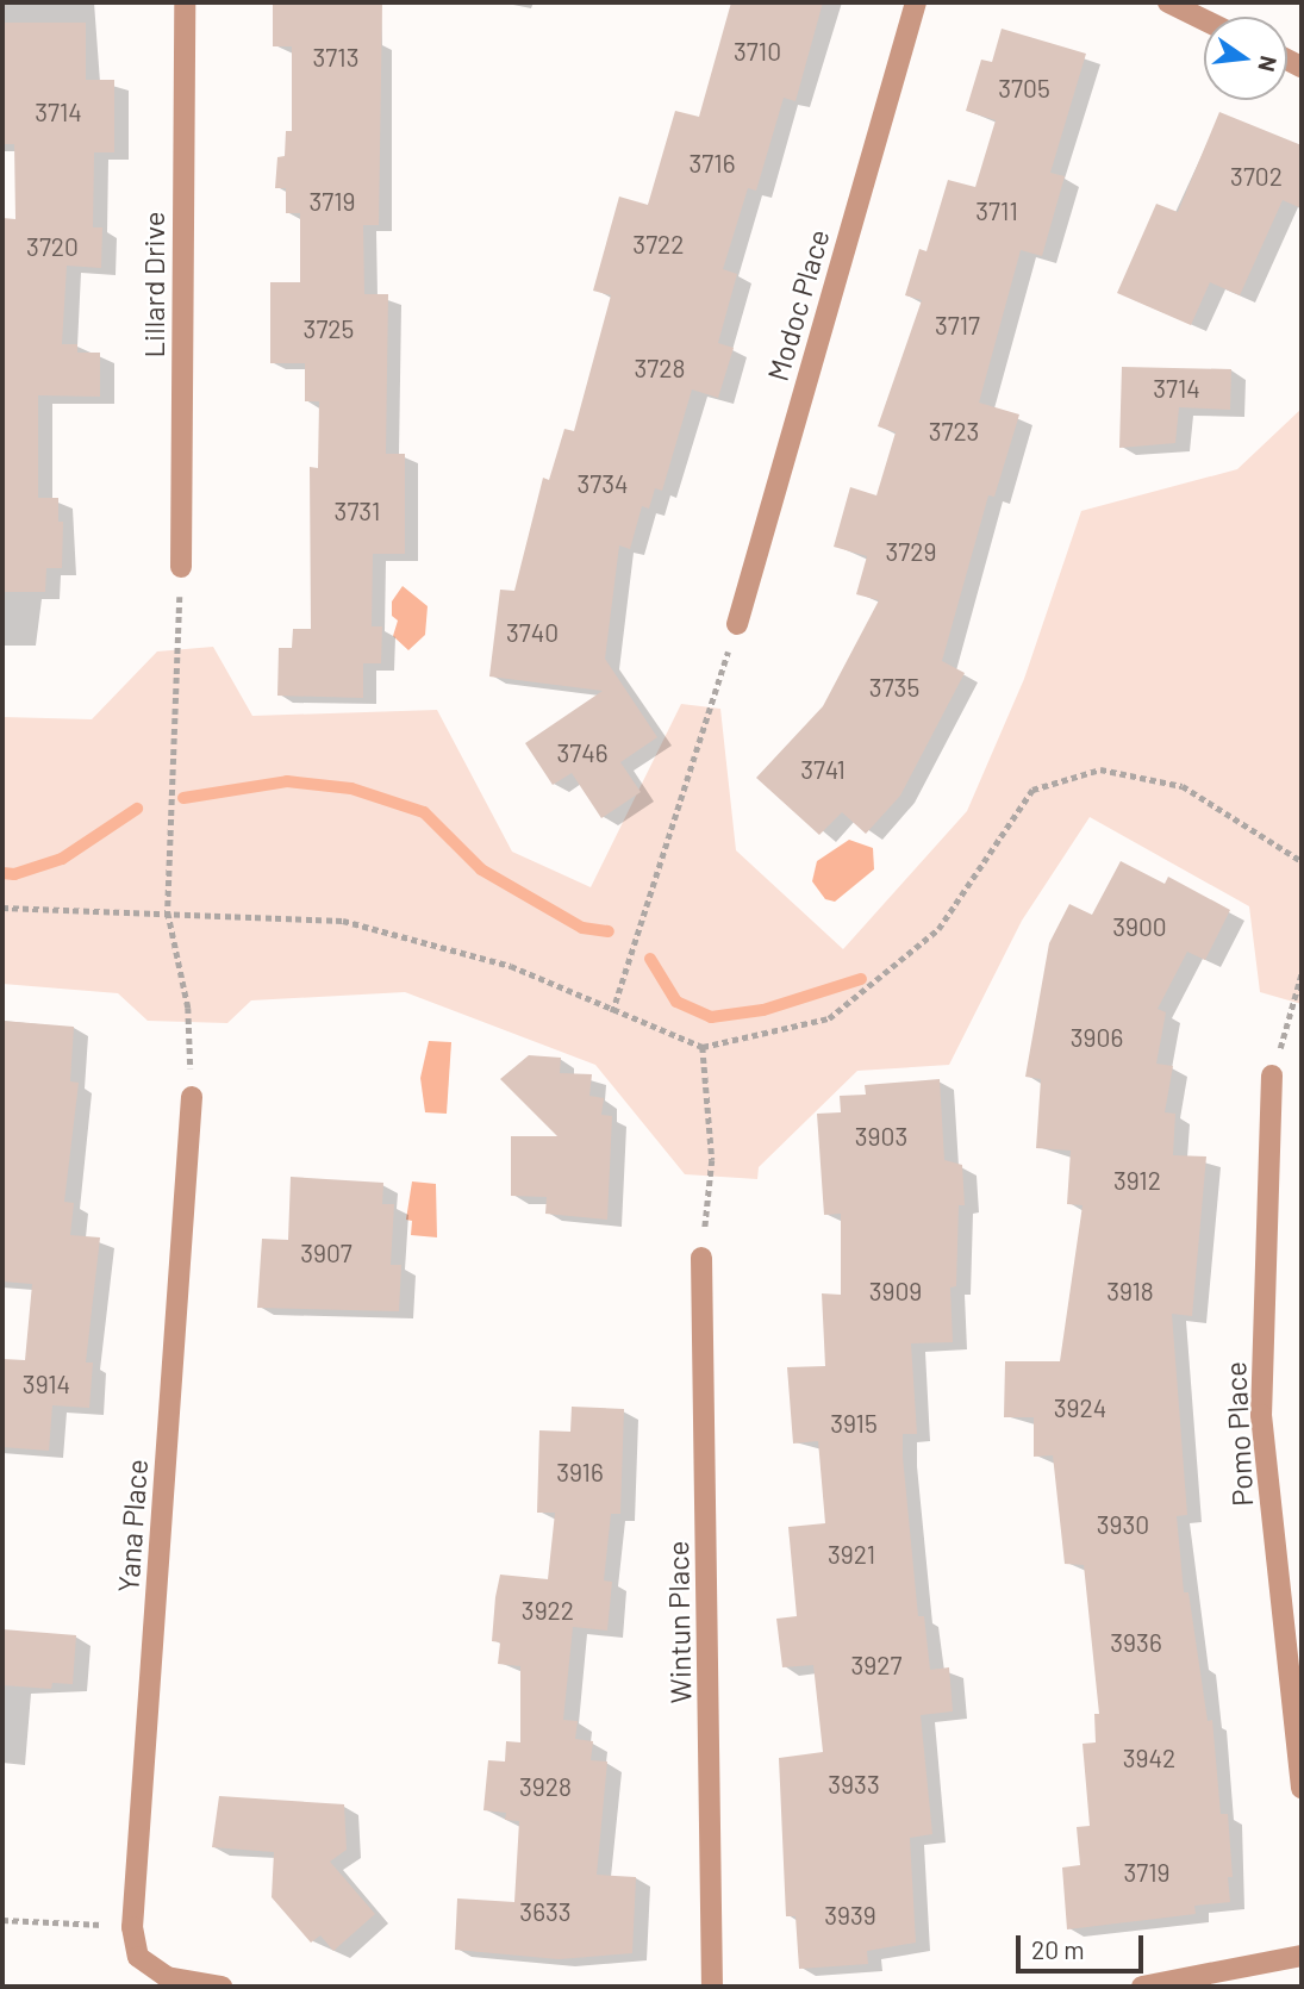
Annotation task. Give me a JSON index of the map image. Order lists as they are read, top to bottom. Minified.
{"streets":{"street":["Lillard Drive","Modoc Place","Pomo Place","Yana Place","Wintun Place"]},"house_numbers":["3710","3713","3705","3714","3716","3702","3719","3711","3722","3720","3717","3725","3728","3714","3723","3734","3731","3729","3740","3735","3746","3741","3900","3906","3903","3912","3907","3909","3918","3914","3924","3915","3916","3930","3921","3922","3936","3927","3942","3933","3928","3719","3633","3939"],"scale_bar":"20 m","north":"right"}
